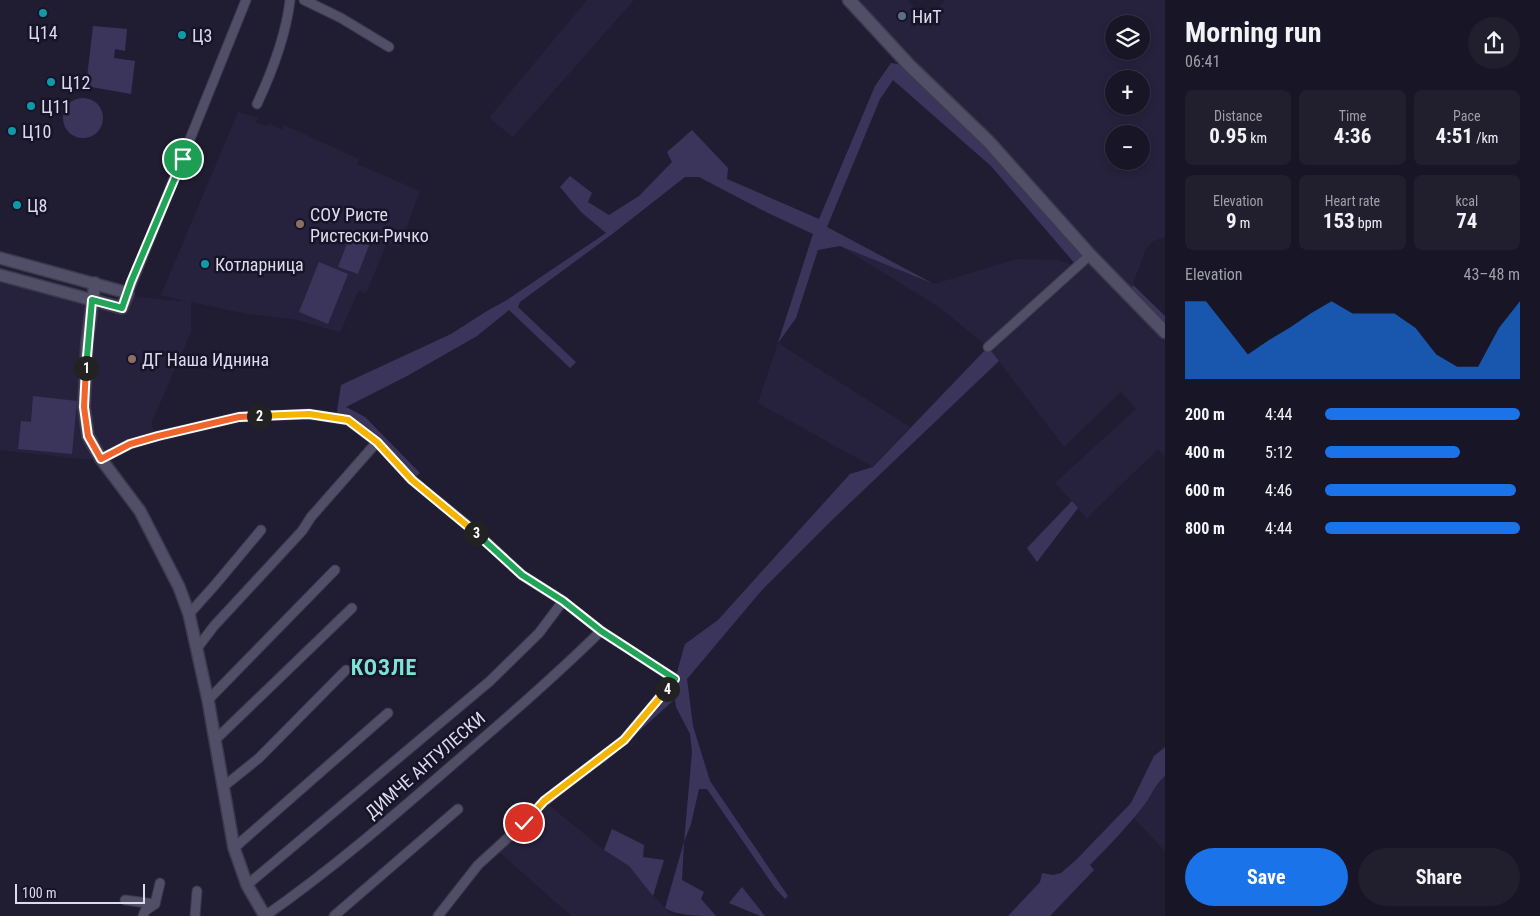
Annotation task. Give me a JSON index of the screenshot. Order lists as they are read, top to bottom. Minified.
{"streets":{"street":["ДИМЧЕ АНТУЛЕСКИ"]},"districts":["КОЗЛЕ"],"places":["Ц14","НиТ","Ц3","Ц12","Ц11","Ц10","Ц8","СОУ Ристе Ристески-Ричко","Котларница","ДГ Наша Иднина"],"scale_bar":"100 m","page":{"heading":["Morning run","06:41"],"map_buttons":["+","−"],"stats":[["Distance","0.95 km"],["Time","4:36"],["Pace","4:51 /km"],["Elevation","9 m"],["Heart rate","153 bpm"],["kcal","74"]],"chart":["Elevation","43–48 m"],"pins":["1","2","3","4"],"list":[{"name":"200 m","note":"4:44"},{"name":"400 m","note":"5:12"},{"name":"600 m","note":"4:46"},{"name":"800 m","note":"4:44"}],"buttons":["Save","Share"],"scale":"100 m"}}
